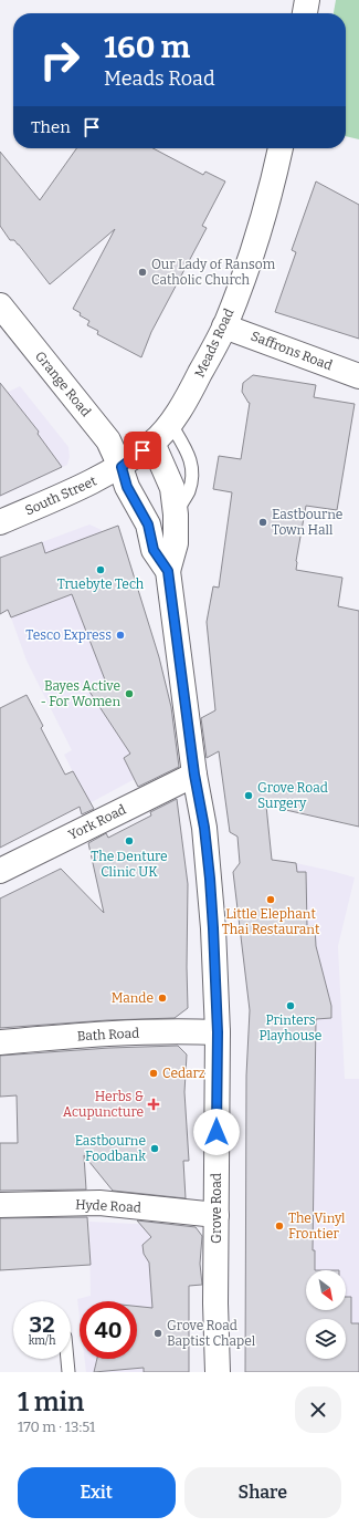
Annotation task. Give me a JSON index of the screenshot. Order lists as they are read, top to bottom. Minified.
{"streets":{"street":["Meads Road","Saffrons Road","Grange Road","South Street","York Road","Bath Road","Hyde Road","Grove Road"]},"crossings":[["Meads Road","Saffrons Road"],["Meads Road","Grange Road"],["Meads Road","South Street"],["Meads Road","Grove Road"],["Grange Road","South Street"],["Grange Road","Grove Road"],["South Street","Grove Road"],["York Road","Grove Road"],["Bath Road","Grove Road"],["Hyde Road","Grove Road"]],"places":{"other":["Our Lady of Ransom Catholic Church","Eastbourne Town Hall","Truebyte Tech","Tesco Express","Bayes Active - For Women","Grove Road Surgery","The Denture Clinic UK","Little Elephant Thai Restaurant","Mande","Printers Playhouse","Cedarz","Eastbourne Foodbank","The Vinyl Frontier","Grove Road Baptist Chapel"],"health":["Herbs & Acupuncture"]},"north":"bottom right","page":{"turn":["160 m","Meads Road"],"then":"Then","speed":"32 km/h","limit":"40","heading":["1 min","170 m · 13:51"],"buttons":["Exit","Share"]}}
